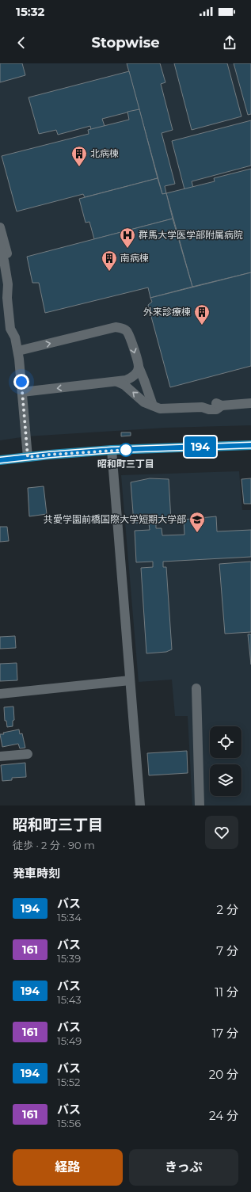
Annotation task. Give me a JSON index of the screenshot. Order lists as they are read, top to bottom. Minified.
{"places":{"building":["北病棟","南病棟","外来診療棟"],"hospital":["群馬大学医学部附属病院"],"other":["昭和町三丁目"],"school or university":["共愛学園前橋国際大学短期大学部"]},"lines":["bus line 194"],"page":{"status":"15:32","header":"Stopwise","on_map":"194","heading":[["昭和町三丁目","徒歩 · 2 分 · 90 m"],"発車時刻"],"list":[{"mark":"194","name":"バス","note":"15:34","value":"2 分"},{"mark":"161","name":"バス","note":"15:39","value":"7 分"},{"mark":"194","name":"バス","note":"15:43","value":"11 分"},{"mark":"161","name":"バス","note":"15:49","value":"17 分"},{"mark":"194","name":"バス","note":"15:52","value":"20 分"},{"mark":"161","name":"バス","note":"15:56","value":"24 分"}],"buttons":["経路","きっぷ"]}}
